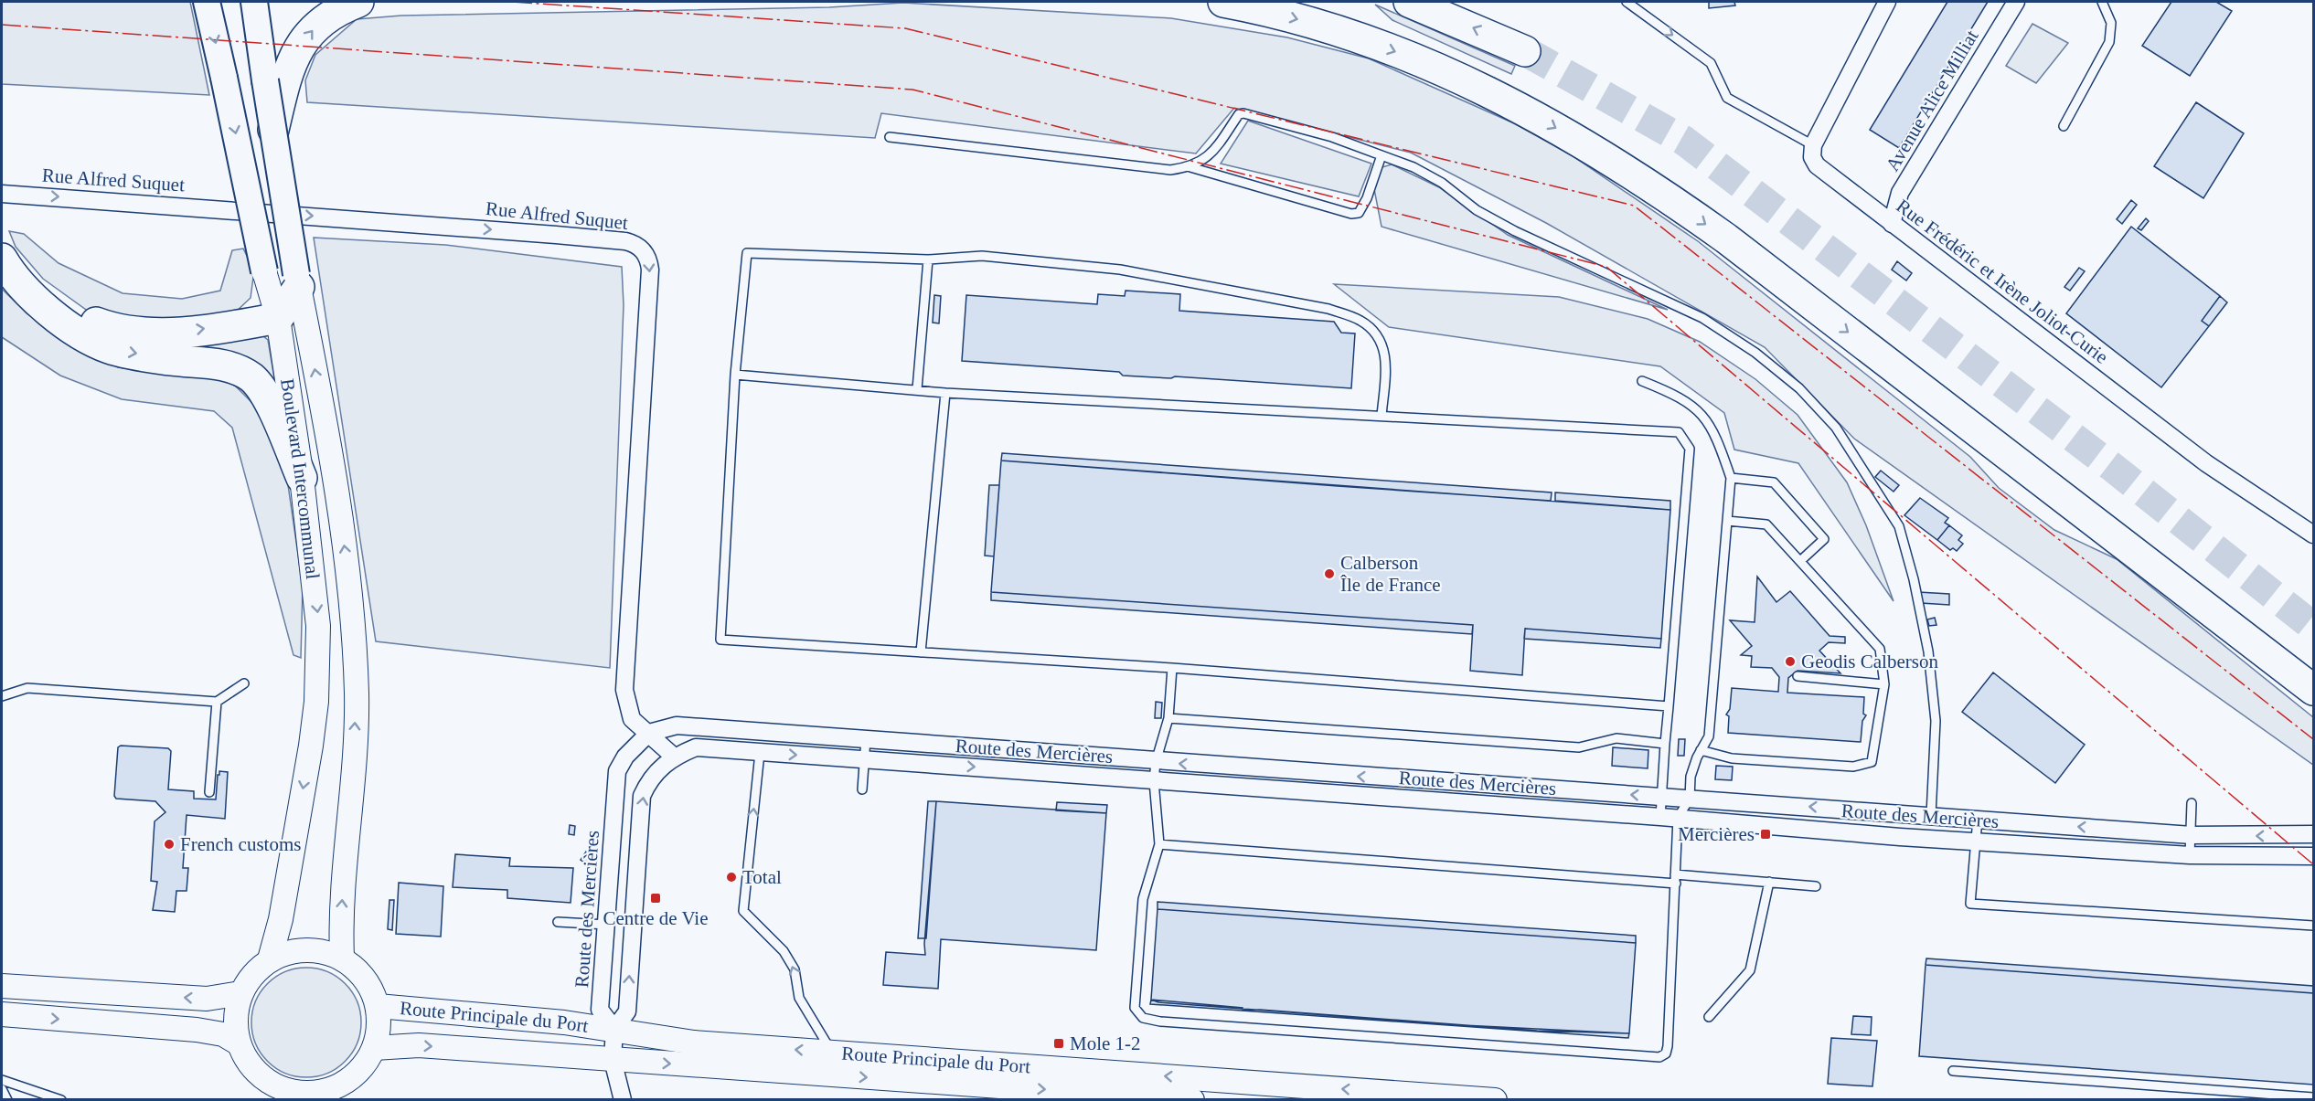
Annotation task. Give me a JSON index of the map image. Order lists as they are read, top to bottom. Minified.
{"streets":{"main road":["Boulevard Intercommunal","Route Principale du Port"],"street":["Avenue Alice Milliat","Rue Alfred Suquet","Rue Frédéric et Irène Joliot-Curie","Route des Mercières"]},"crossings":[["Avenue Alice Milliat","Rue Frédéric et Irène Joliot-Curie"],["Rue Alfred Suquet","Route des Mercières"],["Boulevard Intercommunal","Route Principale du Port"],["Route des Mercières","Route Principale du Port"]],"places":{"other":["Calberson Île de France","Geodis Calberson","French customs","Total"],"transit":["Mercières","Centre de Vie","Mole 1-2"]}}
